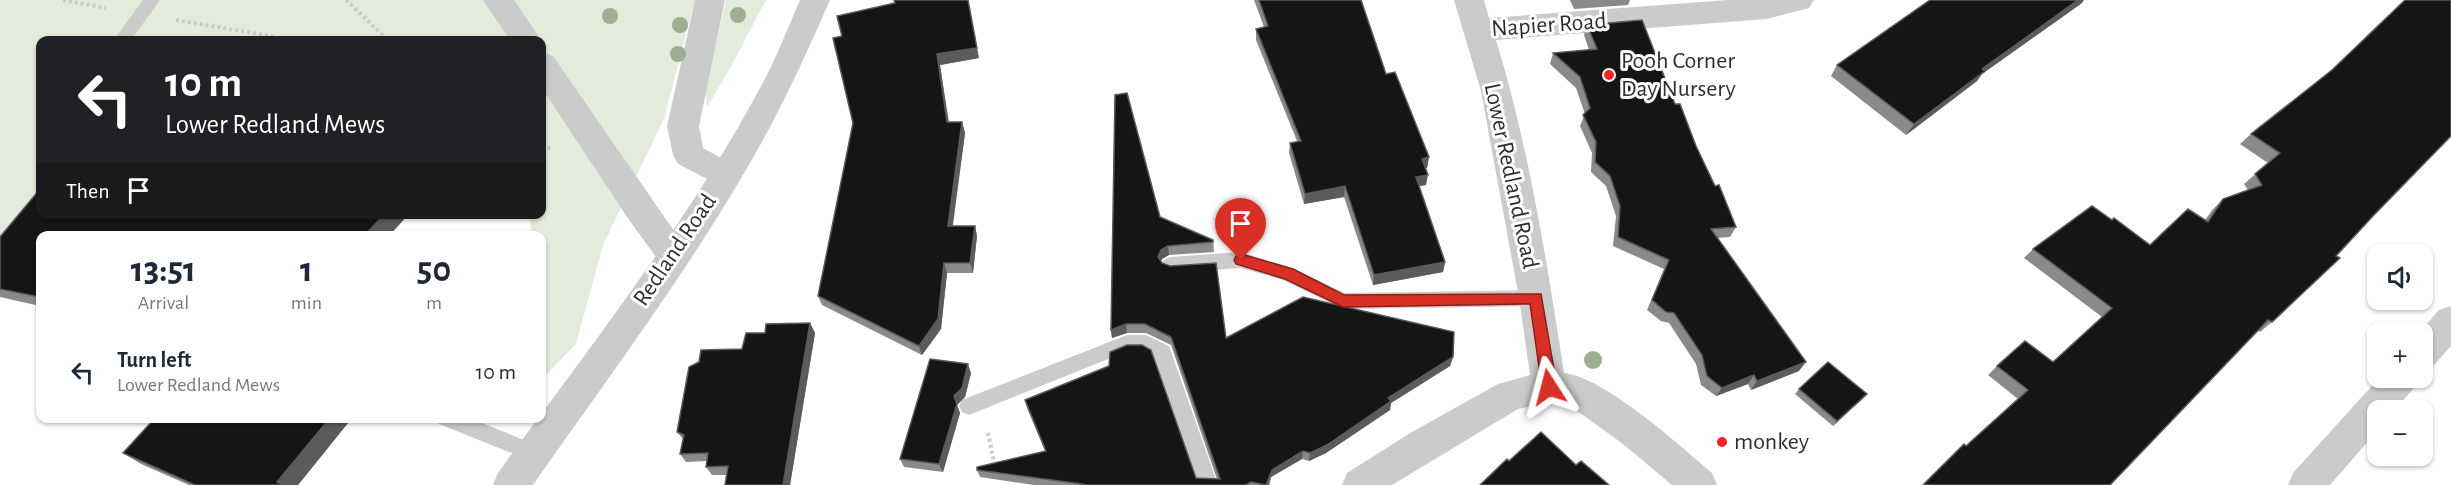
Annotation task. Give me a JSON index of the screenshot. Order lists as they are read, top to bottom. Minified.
{"streets":{"street":["Napier Road","Lower Redland Road","Redland Road"]},"crossings":[["Napier Road","Lower Redland Road"]],"places":["Pooh Corner Day Nursery","monkey"],"page":{"turn":["10 m","Lower Redland Mews"],"then":"Then","eta":["13:51","Arrival","1","min","50","m"],"map_buttons":["+","−"],"list":[{"name":"Turn left","note":"Lower Redland Mews","value":"10 m"}]}}
